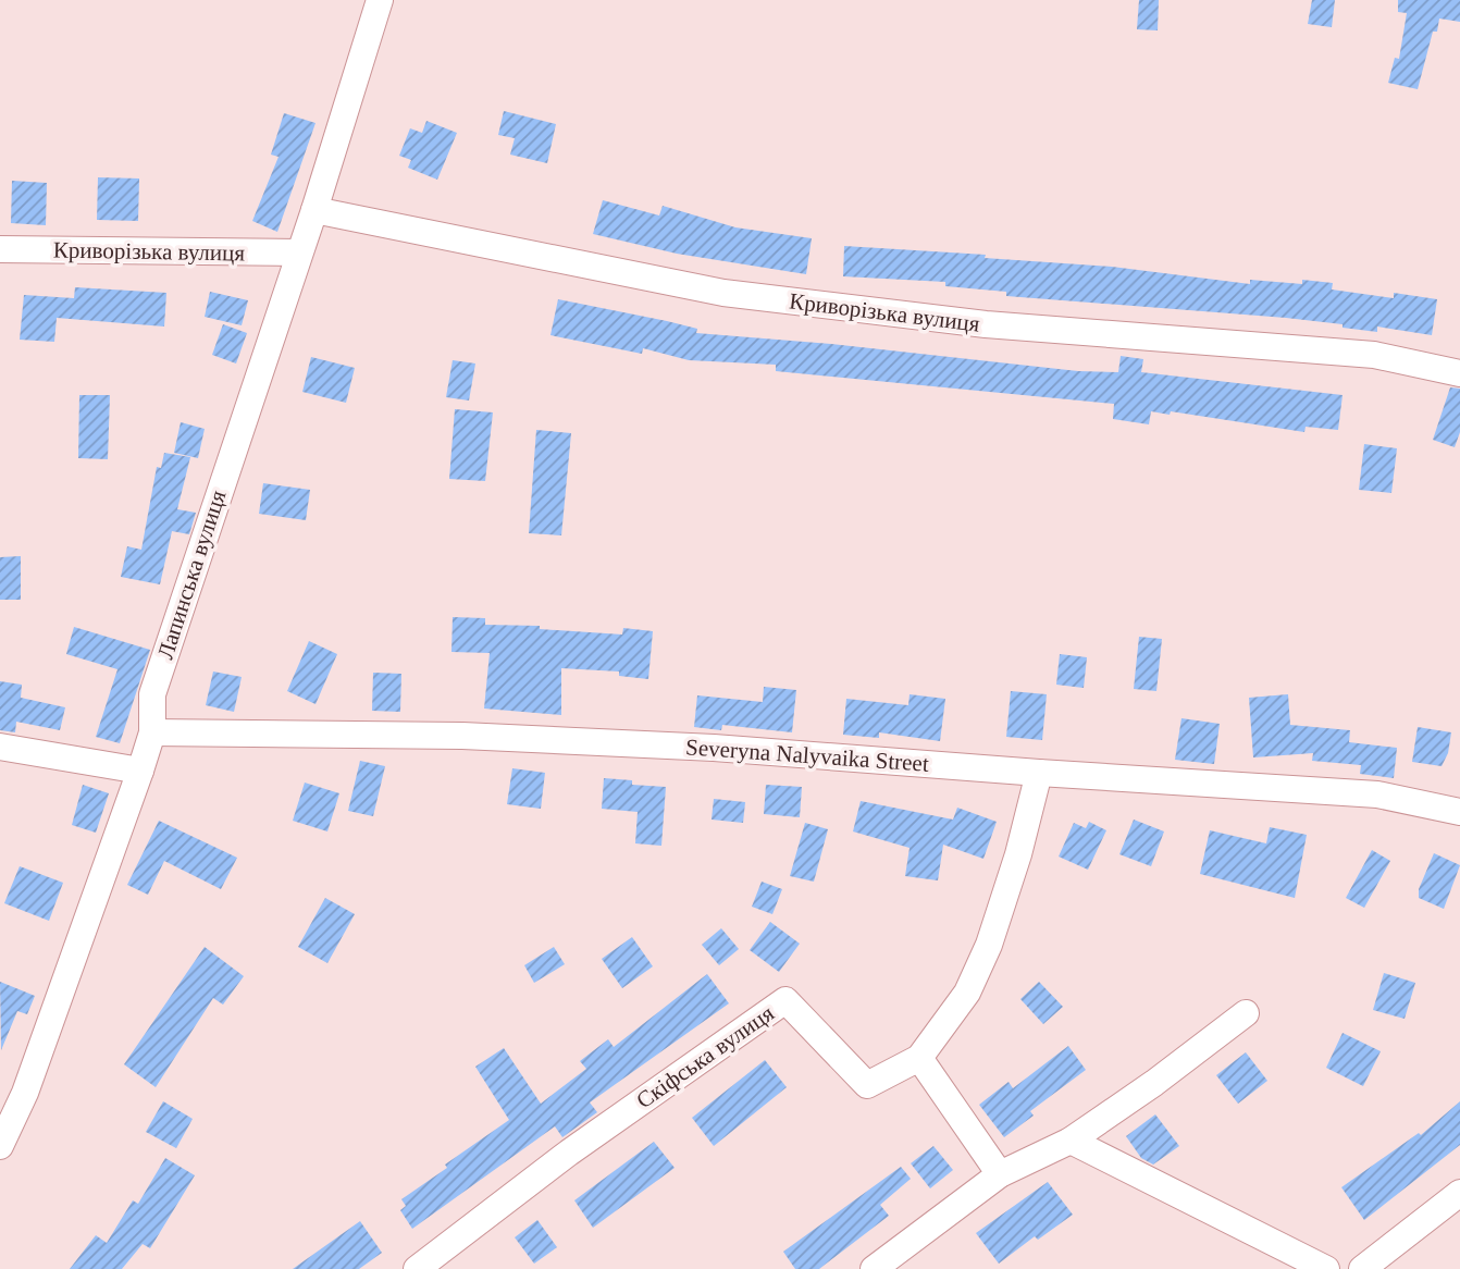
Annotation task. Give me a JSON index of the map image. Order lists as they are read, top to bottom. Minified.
{"streets":{"street":["Криворізька вулиця","Лапинська вулиця","Severyna Nalyvaika Street","Скіфська вулиця"]},"crossings":[["Криворізька вулиця","Лапинська вулиця"],["Лапинська вулиця","Severyna Nalyvaika Street"],["Severyna Nalyvaika Street","Скіфська вулиця"]]}
